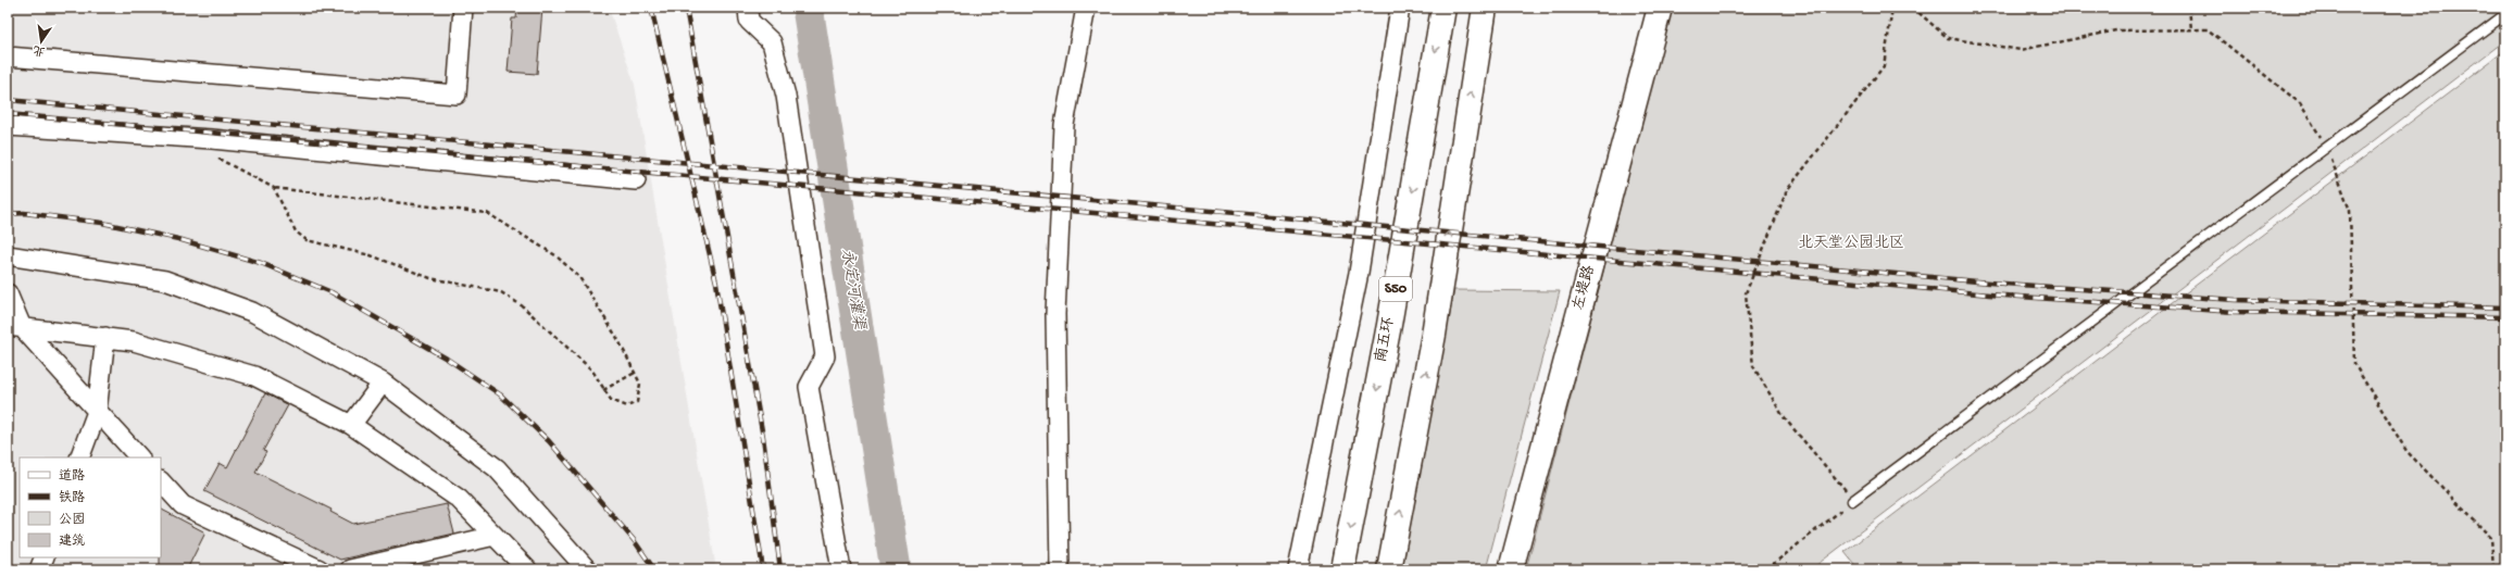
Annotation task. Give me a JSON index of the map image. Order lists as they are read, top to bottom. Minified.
{"streets":{"main road":["左堤路","S50","南五环"]},"water":["永定河灌渠"],"parks":["北天堂公园北区"],"legend":["道路","铁路","公园","建筑"],"north":"bottom"}
